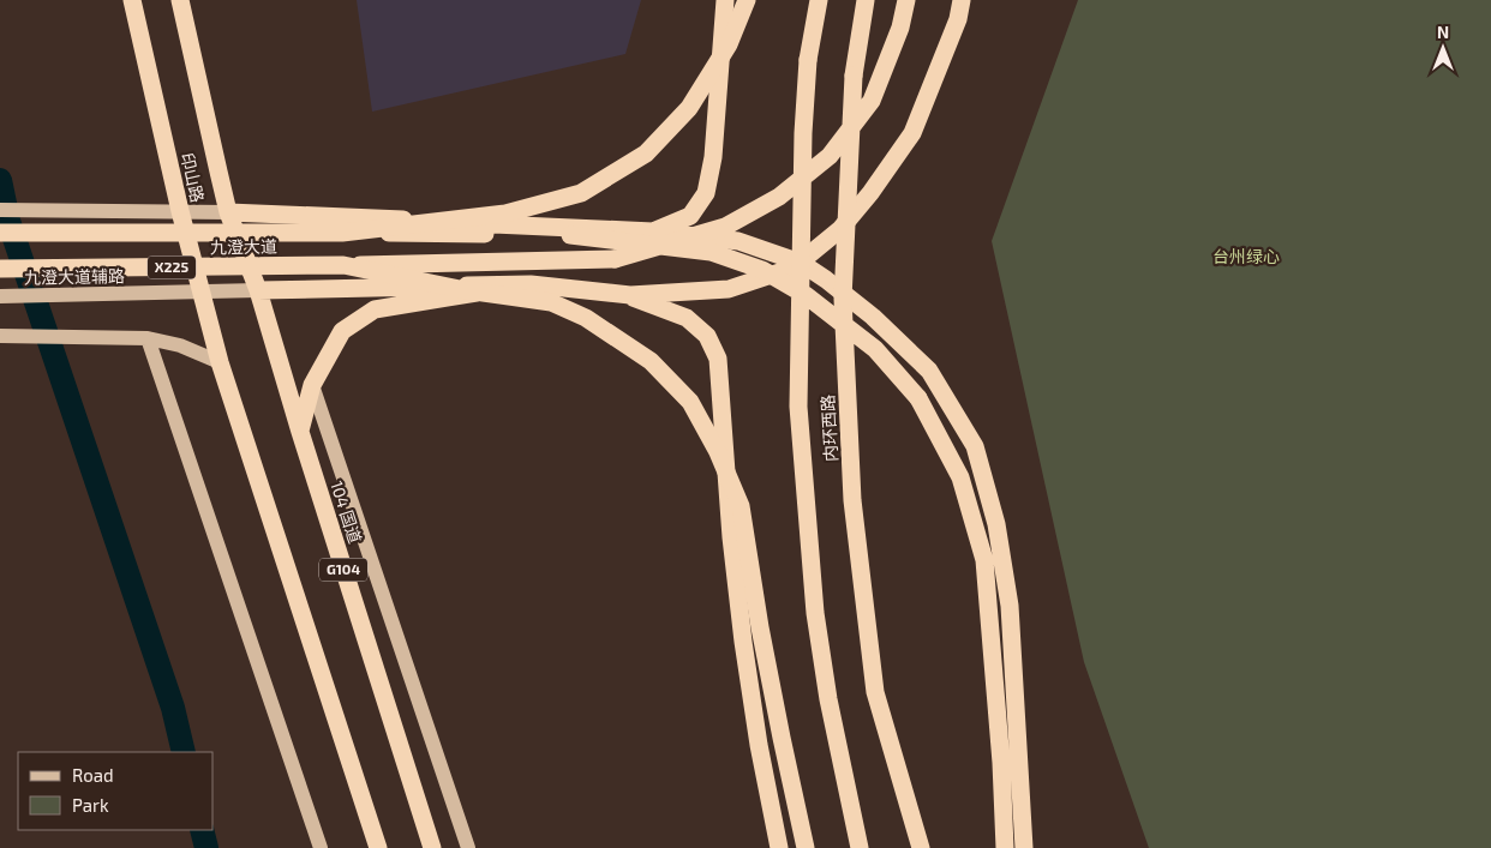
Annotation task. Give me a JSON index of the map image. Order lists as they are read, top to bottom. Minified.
{"streets":{"highway":["印山路","九澄大道","X225","内环西路","104 国道","G104"],"main road":["九澄大道辅路"]},"crossings":[["印山路","九澄大道辅路"],["印山路","104 国道"],["九澄大道辅路","104 国道"]],"parks":["台州绿心"],"legend":["Road","Park"],"north":"top"}
